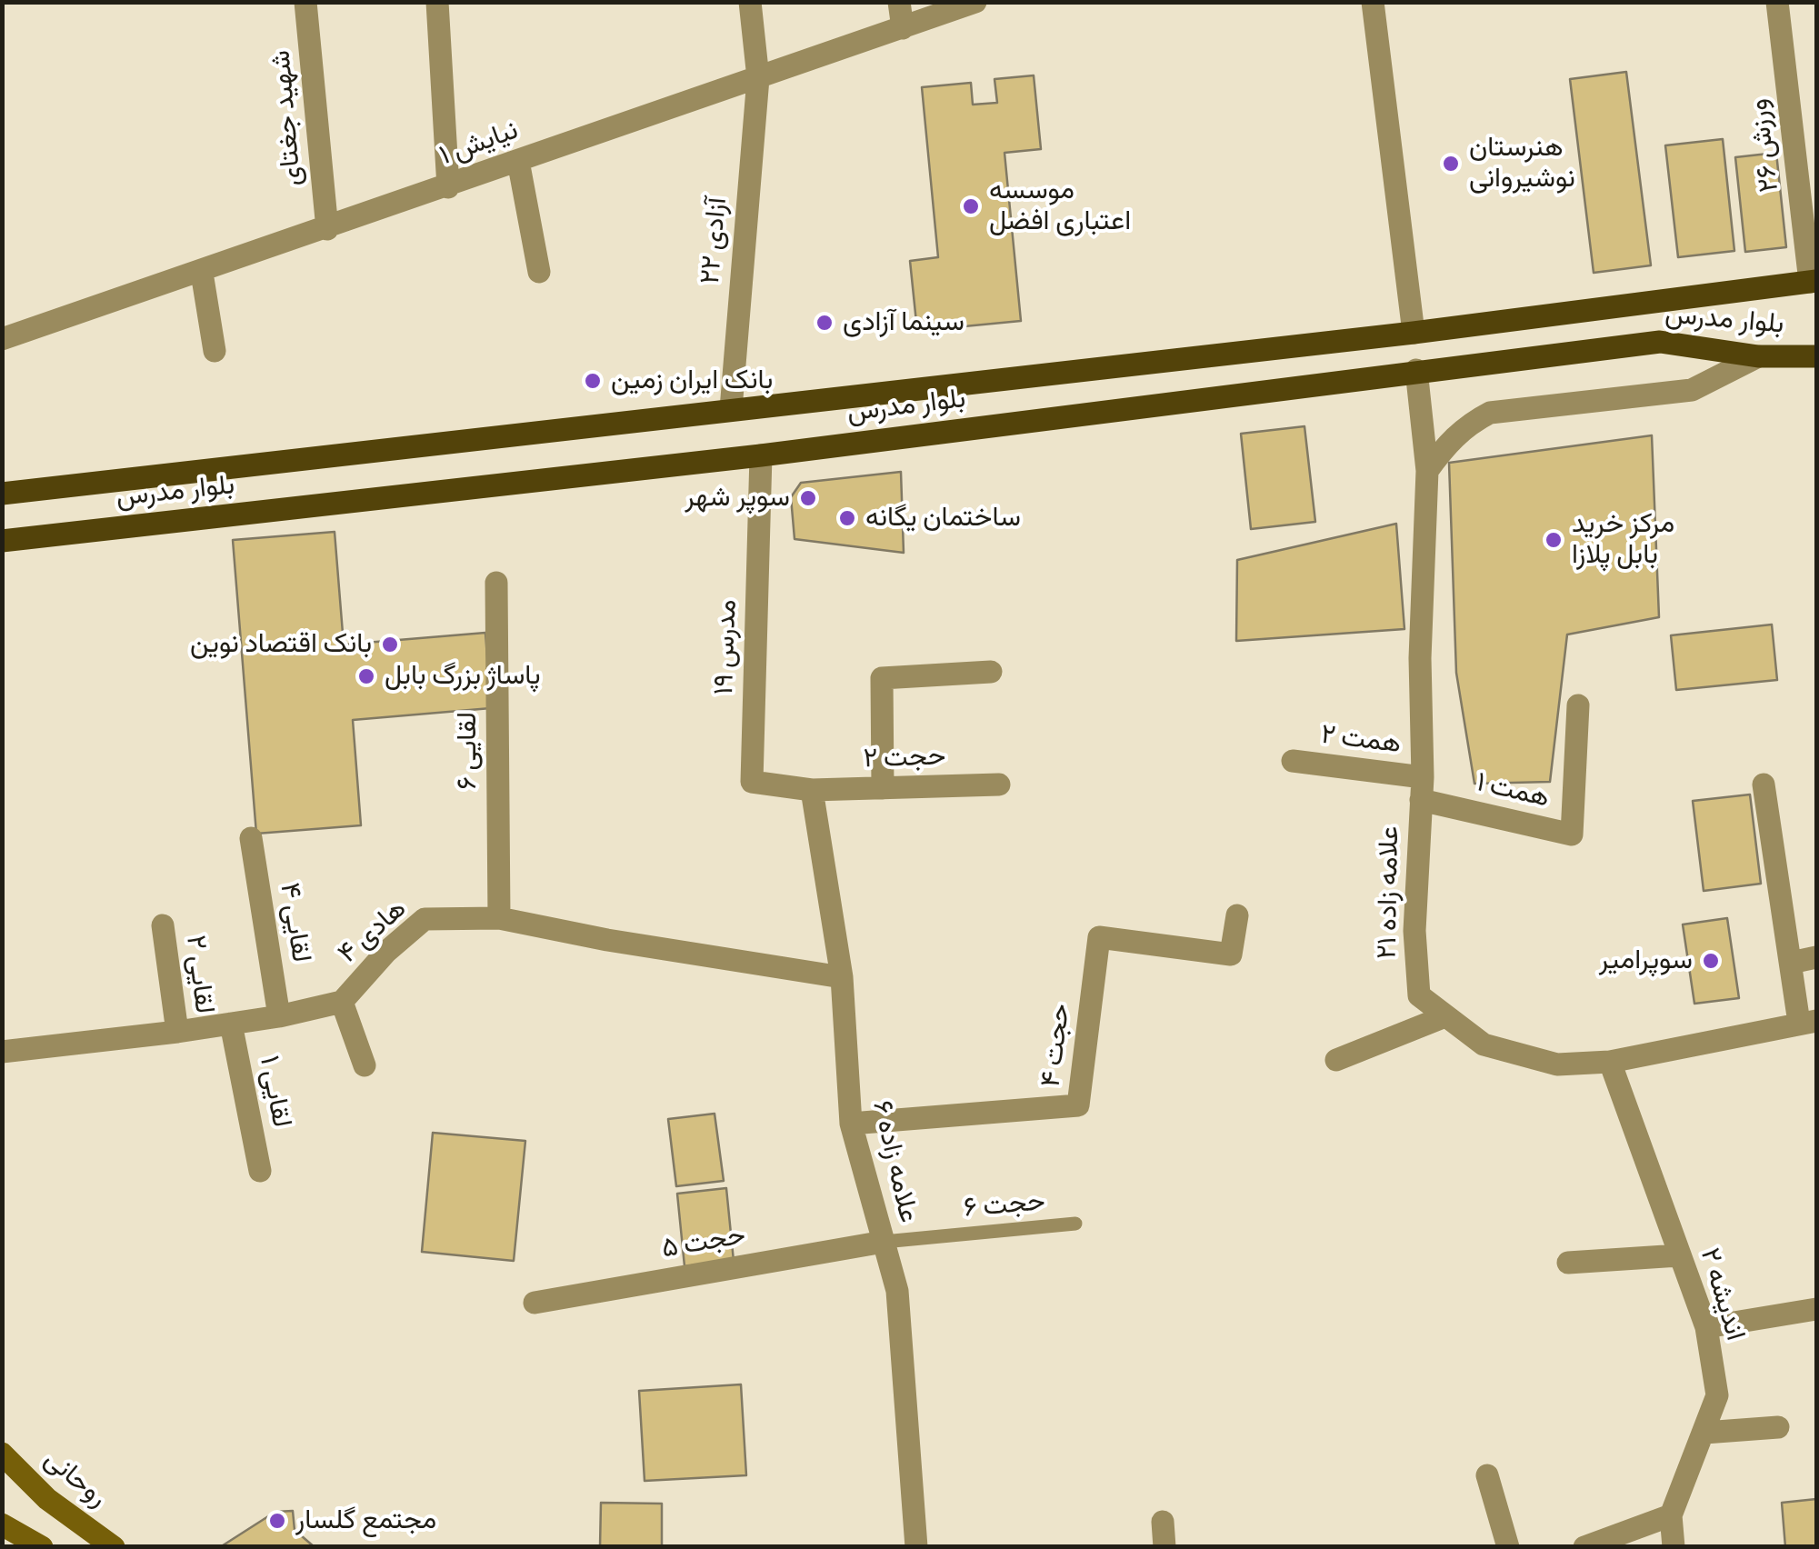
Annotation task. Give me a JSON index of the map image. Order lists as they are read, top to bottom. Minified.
{"streets":{"main road":["بلوار مدرس","روحانی"],"street":["شهید جغتای","نیایش ۱","ورزش ۲۶","آزادی ٢٢","مدرس ۱۹","همت ۲","لقایی ۶","حجت ۲","همت ۱","علامه زاده ۲۱","لقایی ۴","هادی ۴","لقایی ۲","حجت ۴","لقایی ۱","علامه زاده ۶","حجت ۵","اندیشه ۲"],"lane":["حجت ۶"]},"crossings":[["شهید جغتای","نیایش ۱"],["نیایش ۱","آزادی ٢٢"],["ورزش ۲۶","بلوار مدرس"],["آزادی ٢٢","بلوار مدرس"],["بلوار مدرس","مدرس ۱۹"],["بلوار مدرس","علامه زاده ۲۱"],["مدرس ۱۹","حجت ۲"],["مدرس ۱۹","علامه زاده ۶"],["همت ۲","همت ۱"],["همت ۲","علامه زاده ۲۱"],["لقایی ۶","هادی ۴"],["حجت ۲","علامه زاده ۶"],["همت ۱","علامه زاده ۲۱"],["علامه زاده ۲۱","اندیشه ۲"],["لقایی ۴","هادی ۴"],["هادی ۴","لقایی ۲"],["هادی ۴","لقایی ۱"],["هادی ۴","علامه زاده ۶"],["حجت ۴","علامه زاده ۶"],["علامه زاده ۶","حجت ۶"],["علامه زاده ۶","حجت ۵"],["حجت ۶","حجت ۵"]],"places":["هنرستان نوشیروانی","موسسه اعتباری افضل","سینما آزادی","بانک ایران زمین","سوپر شهر","ساختمان یگانه","مرکز خرید بابل پلازا","بانک اقتصاد نوین","پاساژ بزرگ بابل","سوپرامیر","مجتمع گلسار"]}
